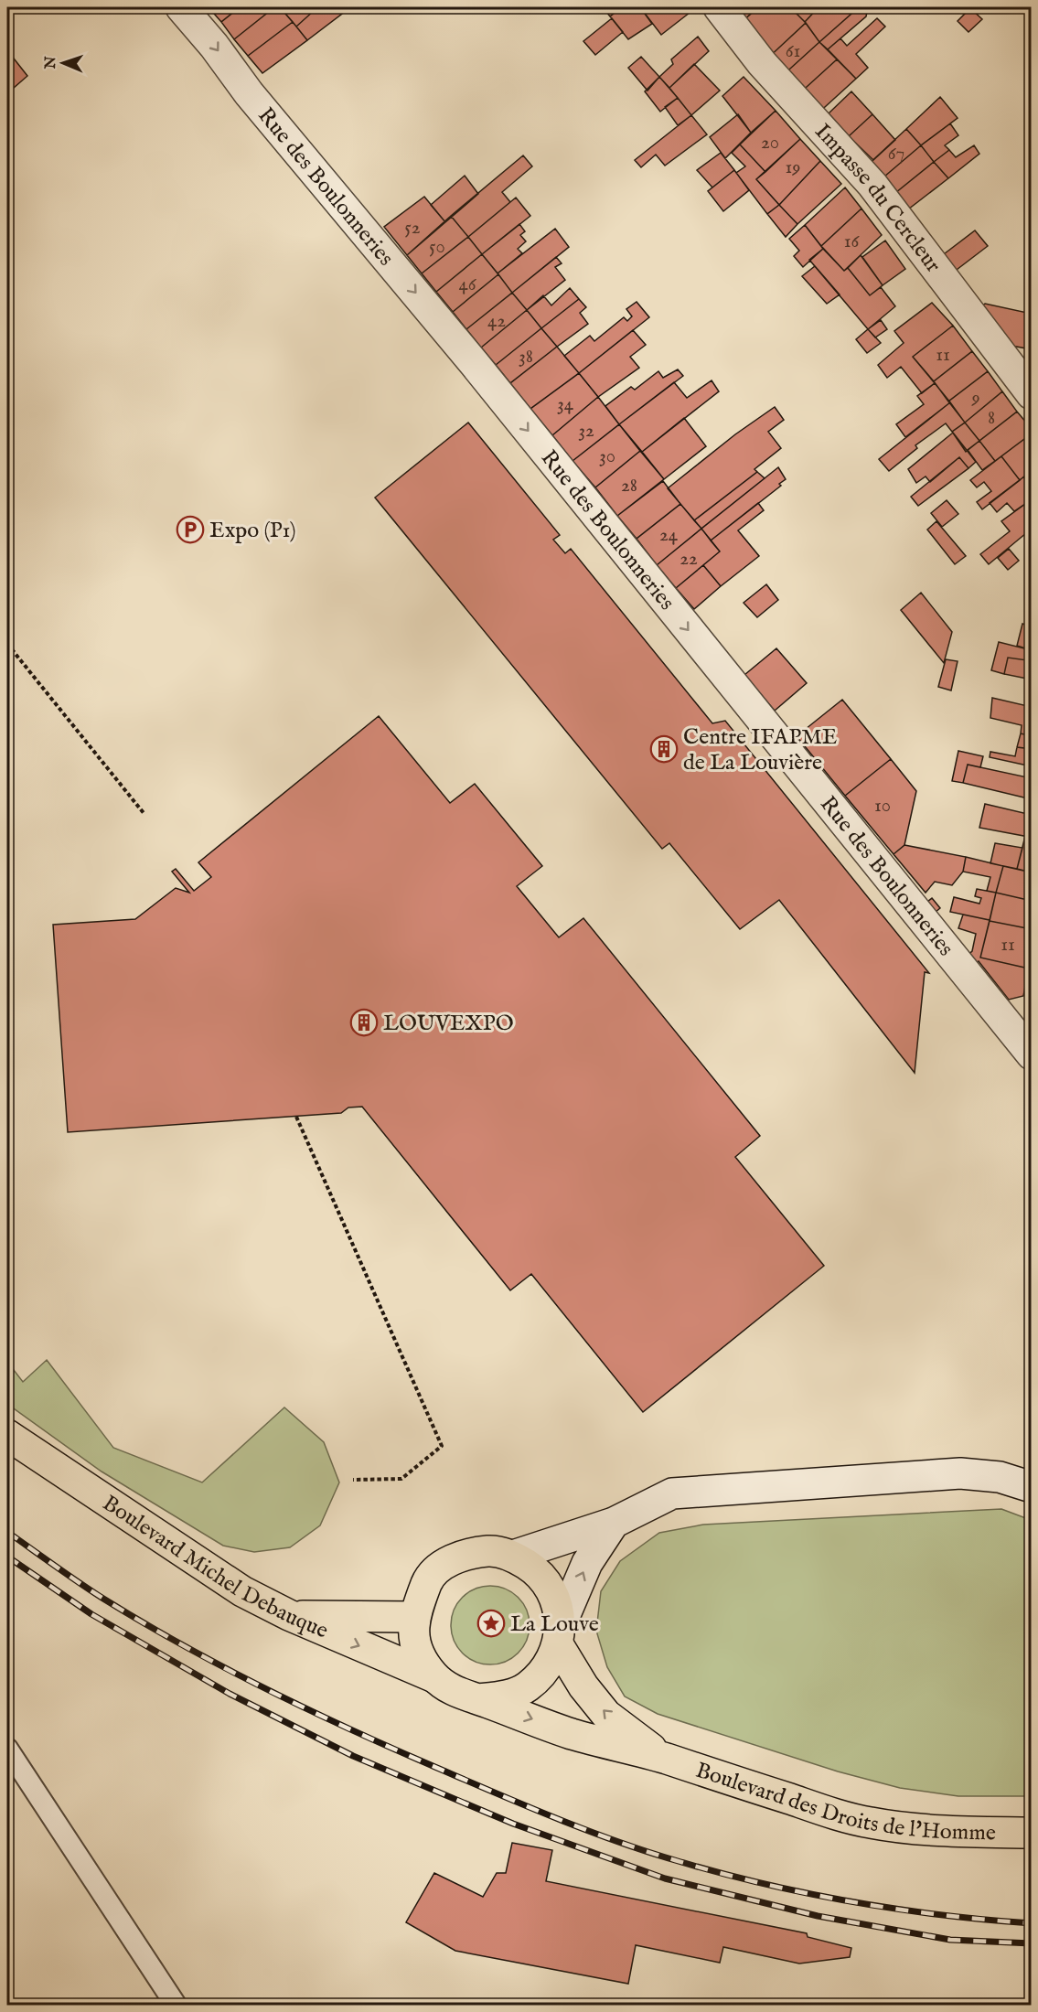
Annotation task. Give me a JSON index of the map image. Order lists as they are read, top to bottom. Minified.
{"streets":{"main road":["Boulevard Michel Debauque","Boulevard des Droits de l'Homme"],"street":["Rue des Boulonneries","Impasse du Cercleur"]},"crossings":[["Boulevard Michel Debauque","Boulevard des Droits de l'Homme"]],"one_way":["Rue des Boulonneries"],"places":{"parking":["Expo (P1)"],"building":["Centre IFAPME de La Louvière","LOUVEXPO"],"place":["La Louve"]},"house_numbers":["61","20","67","19","52","16","50","46","42","11","38","9","34","8","32","30","28","24","22","10","11"],"north":"left"}
